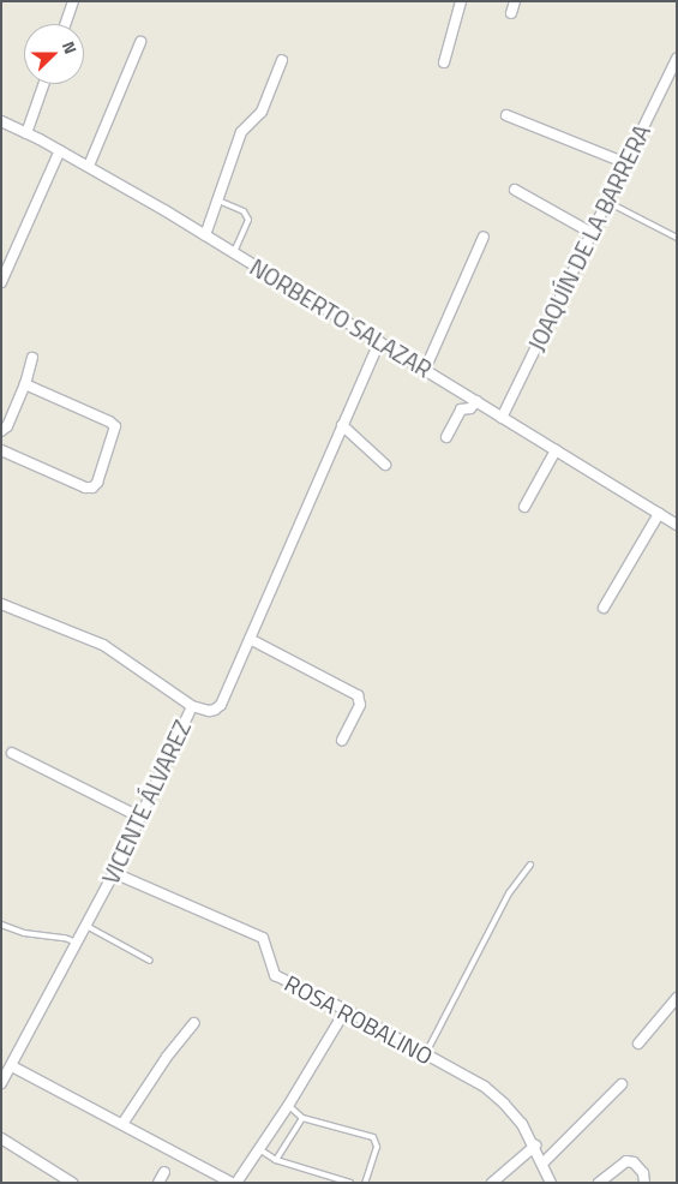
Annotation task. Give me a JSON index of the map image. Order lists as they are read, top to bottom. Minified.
{"streets":{"street":["JOAQUÍN DE LA BARRERA","NORBERTO SALAZAR","VICENTE ÁLVAREZ","ROSA ROBALINO"]},"crossings":[["JOAQUÍN DE LA BARRERA","NORBERTO SALAZAR"],["NORBERTO SALAZAR","VICENTE ÁLVAREZ"],["VICENTE ÁLVAREZ","ROSA ROBALINO"]],"north":"right"}
